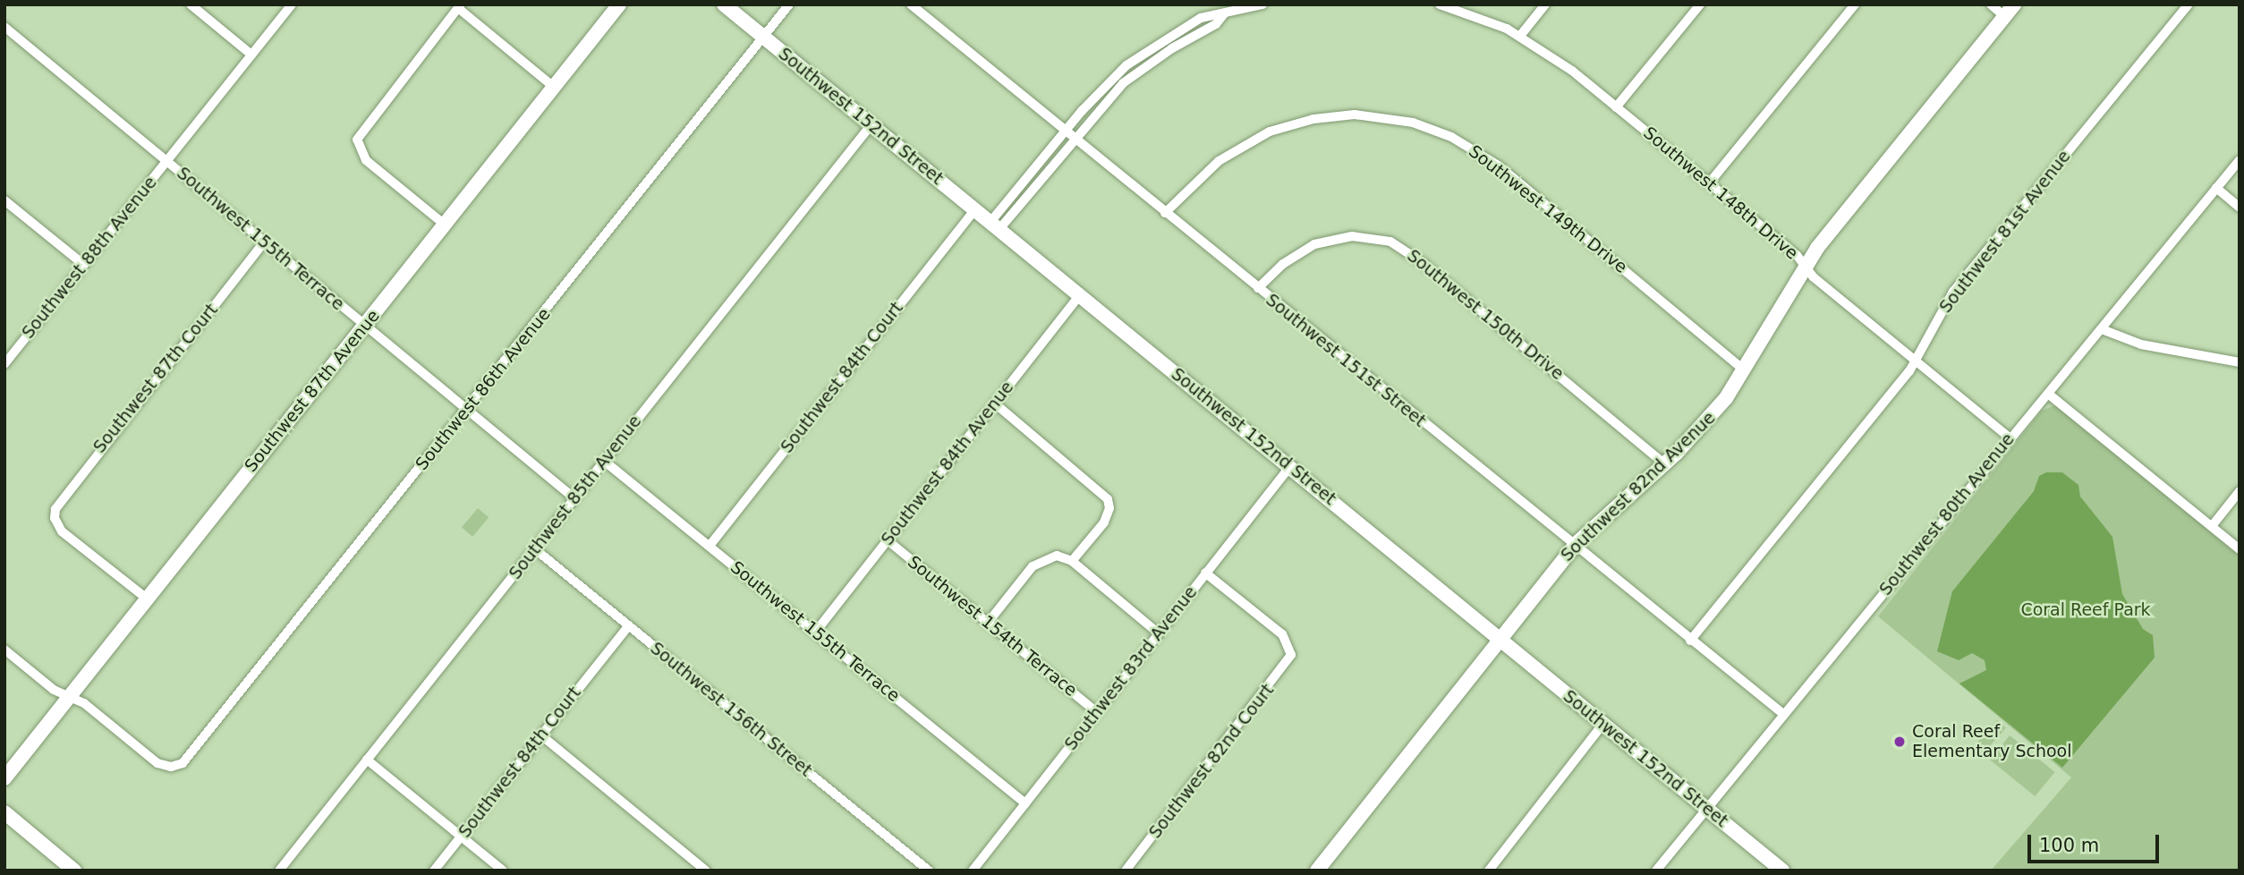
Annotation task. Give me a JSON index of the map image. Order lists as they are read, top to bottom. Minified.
{"streets":{"street":["Southwest 152nd Street","Southwest 148th Drive","Southwest 149th Drive","Southwest 81st Avenue","Southwest 155th Terrace","Southwest 88th Avenue","Southwest 150th Drive","Southwest 151st Street","Southwest 84th Court","Southwest 87th Court","Southwest 86th Avenue","Southwest 87th Avenue","Southwest 84th Avenue","Southwest 82nd Avenue","Southwest 85th Avenue","Southwest 80th Avenue","Southwest 154th Terrace","Southwest 83rd Avenue","Southwest 156th Street","Southwest 82nd Court"]},"crossings":[["Southwest 152nd Street","Southwest 84th Court"],["Southwest 152nd Street","Southwest 86th Avenue"],["Southwest 152nd Street","Southwest 84th Avenue"],["Southwest 152nd Street","Southwest 82nd Avenue"],["Southwest 152nd Street","Southwest 85th Avenue"],["Southwest 152nd Street","Southwest 80th Avenue"],["Southwest 152nd Street","Southwest 83rd Avenue"],["Southwest 148th Drive","Southwest 81st Avenue"],["Southwest 148th Drive","Southwest 82nd Avenue"],["Southwest 148th Drive","Southwest 80th Avenue"],["Southwest 149th Drive","Southwest 151st Street"],["Southwest 149th Drive","Southwest 82nd Avenue"],["Southwest 81st Avenue","Southwest 151st Street"],["Southwest 155th Terrace","Southwest 88th Avenue"],["Southwest 155th Terrace","Southwest 84th Court"],["Southwest 155th Terrace","Southwest 87th Court"],["Southwest 155th Terrace","Southwest 86th Avenue"],["Southwest 155th Terrace","Southwest 87th Avenue"],["Southwest 155th Terrace","Southwest 84th Avenue"],["Southwest 155th Terrace","Southwest 85th Avenue"],["Southwest 155th Terrace","Southwest 83rd Avenue"],["Southwest 150th Drive","Southwest 151st Street"],["Southwest 150th Drive","Southwest 82nd Avenue"],["Southwest 151st Street","Southwest 82nd Avenue"],["Southwest 151st Street","Southwest 80th Avenue"],["Southwest 84th Court","Southwest 156th Street"],["Southwest 87th Court","Southwest 87th Avenue"],["Southwest 86th Avenue","Southwest 87th Avenue"],["Southwest 84th Avenue","Southwest 154th Terrace"],["Southwest 85th Avenue","Southwest 156th Street"],["Southwest 154th Terrace","Southwest 83rd Avenue"],["Southwest 83rd Avenue","Southwest 82nd Court"]],"parks":["Coral Reef Park"],"places":["Coral Reef Elementary School"],"scale_bar":"100 m"}
